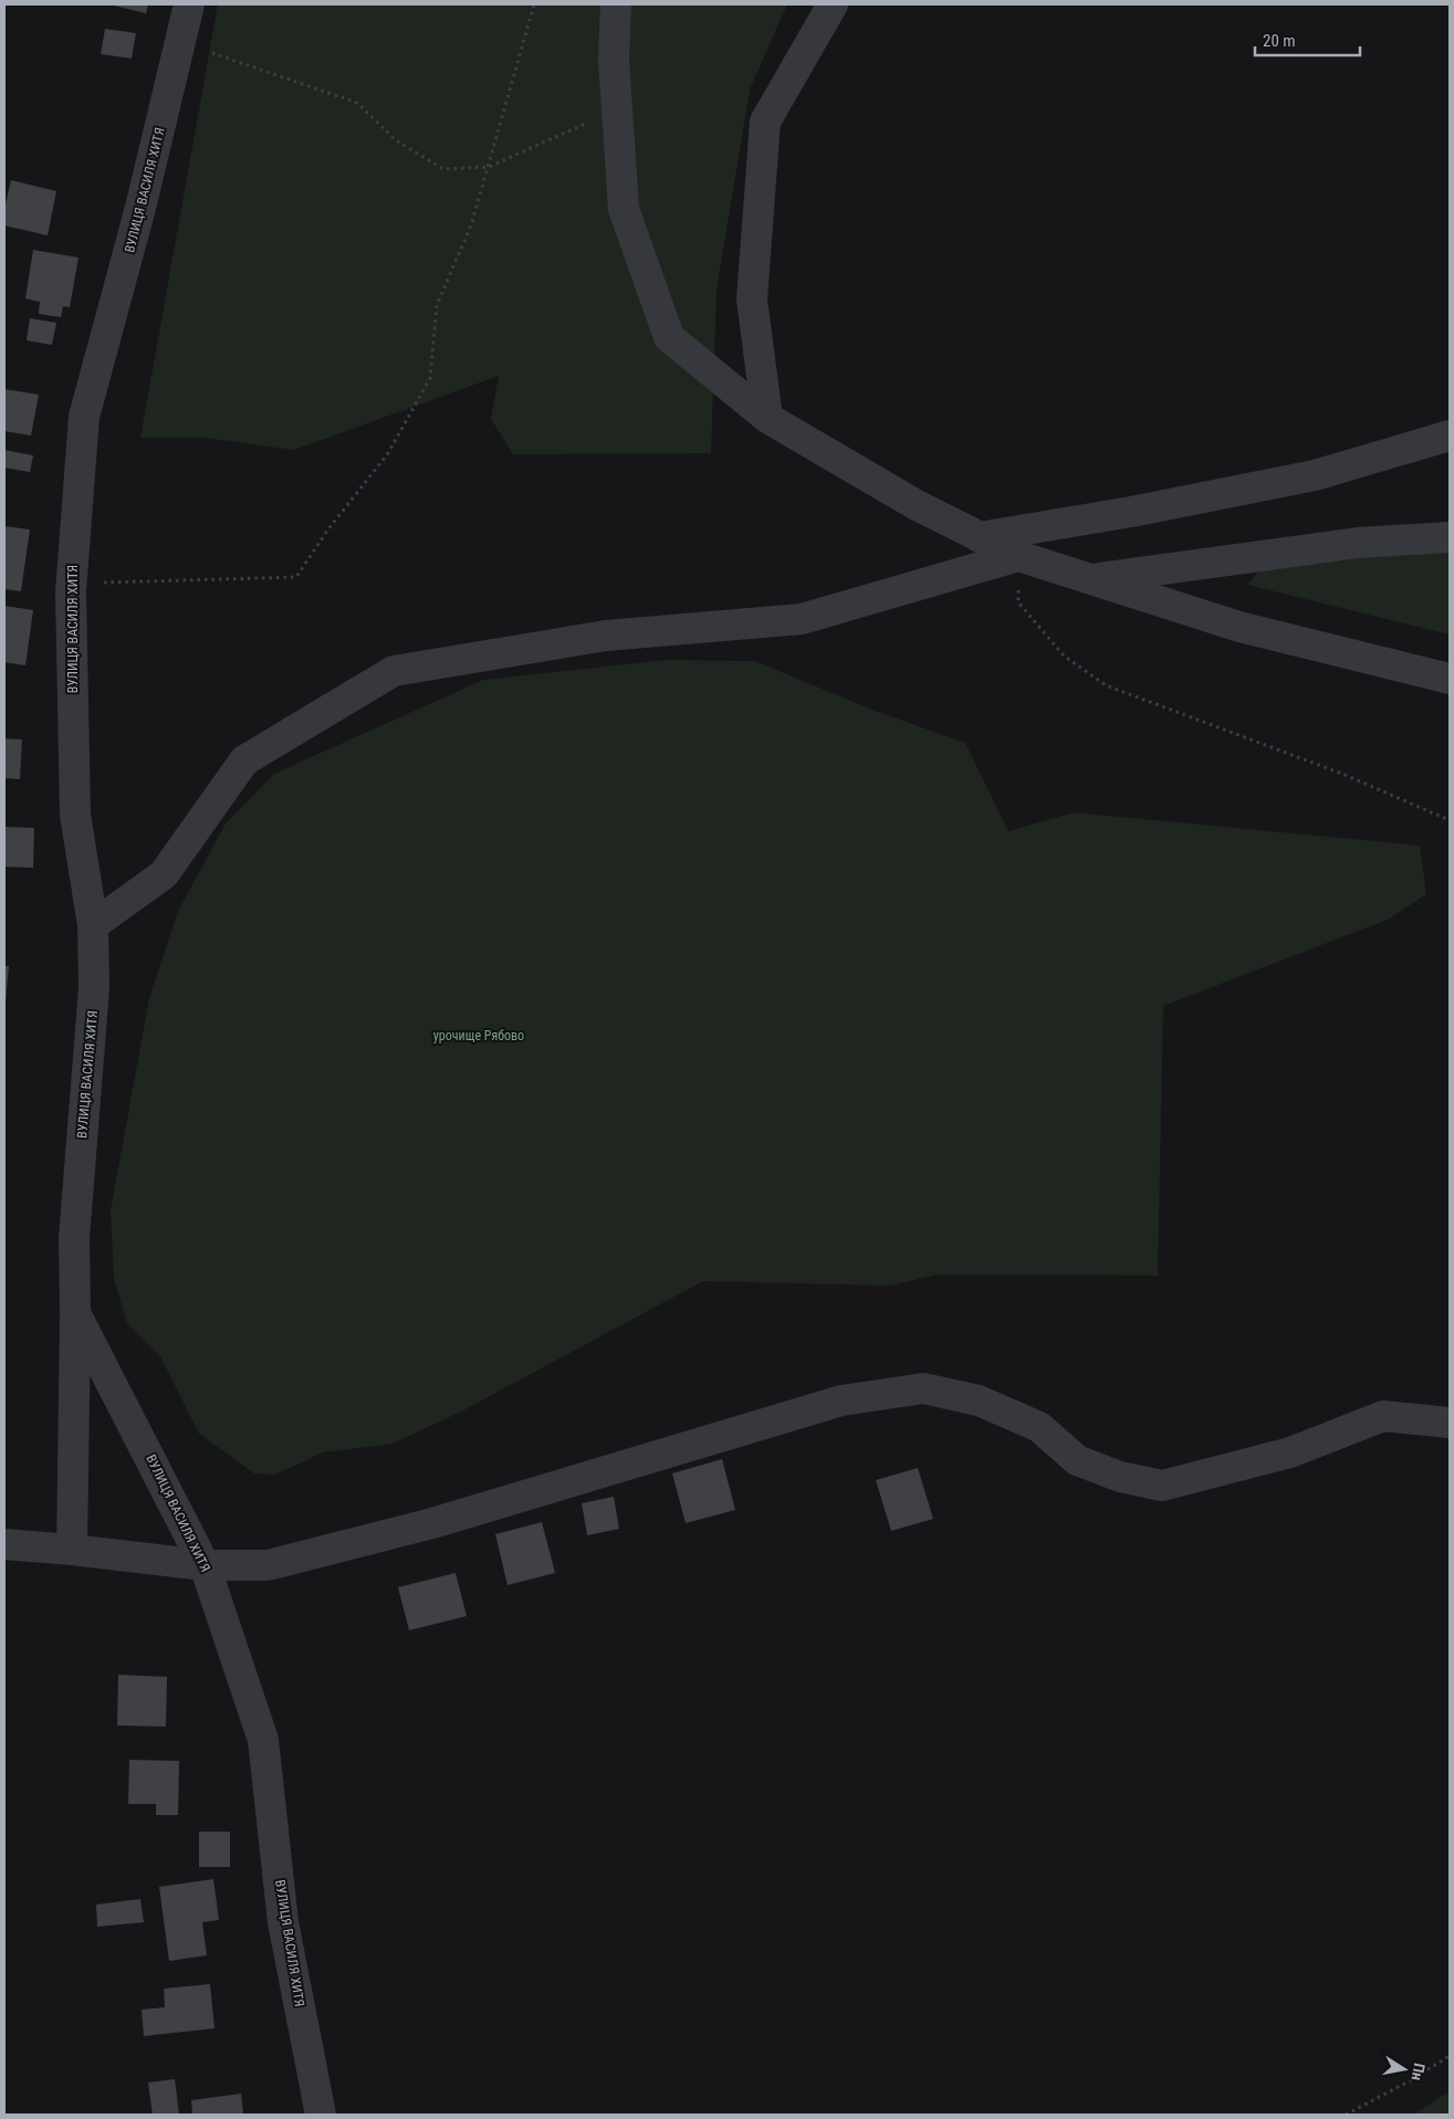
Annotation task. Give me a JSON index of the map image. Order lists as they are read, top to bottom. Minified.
{"streets":{"street":["ВУЛИЦЯ ВАСИЛЯ ХИТЯ"]},"parks":["урочище Рябово"],"scale_bar":"20 m","north":"right"}
